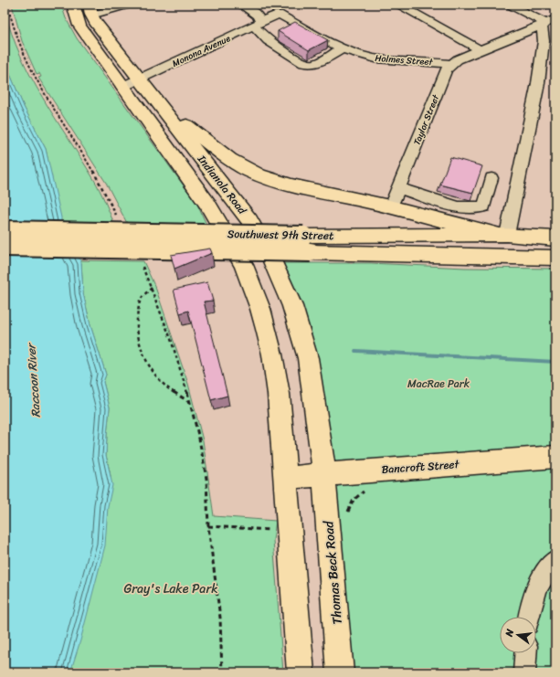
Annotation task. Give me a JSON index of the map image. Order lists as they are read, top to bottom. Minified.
{"streets":{"main road":["Indianola Road","Southwest 9th Street","Bancroft Street","Thomas Beck Road"],"street":["Monona Avenue","Holmes Street","Taylor Street"]},"crossings":[["Monona Avenue","Holmes Street"],["Monona Avenue","Indianola Road"],["Holmes Street","Taylor Street"],["Indianola Road","Bancroft Street"],["Indianola Road","Thomas Beck Road"],["Bancroft Street","Thomas Beck Road"]],"water":["Raccoon River"],"parks":["MacRae Park","Gray's Lake Park"],"north":"left"}
